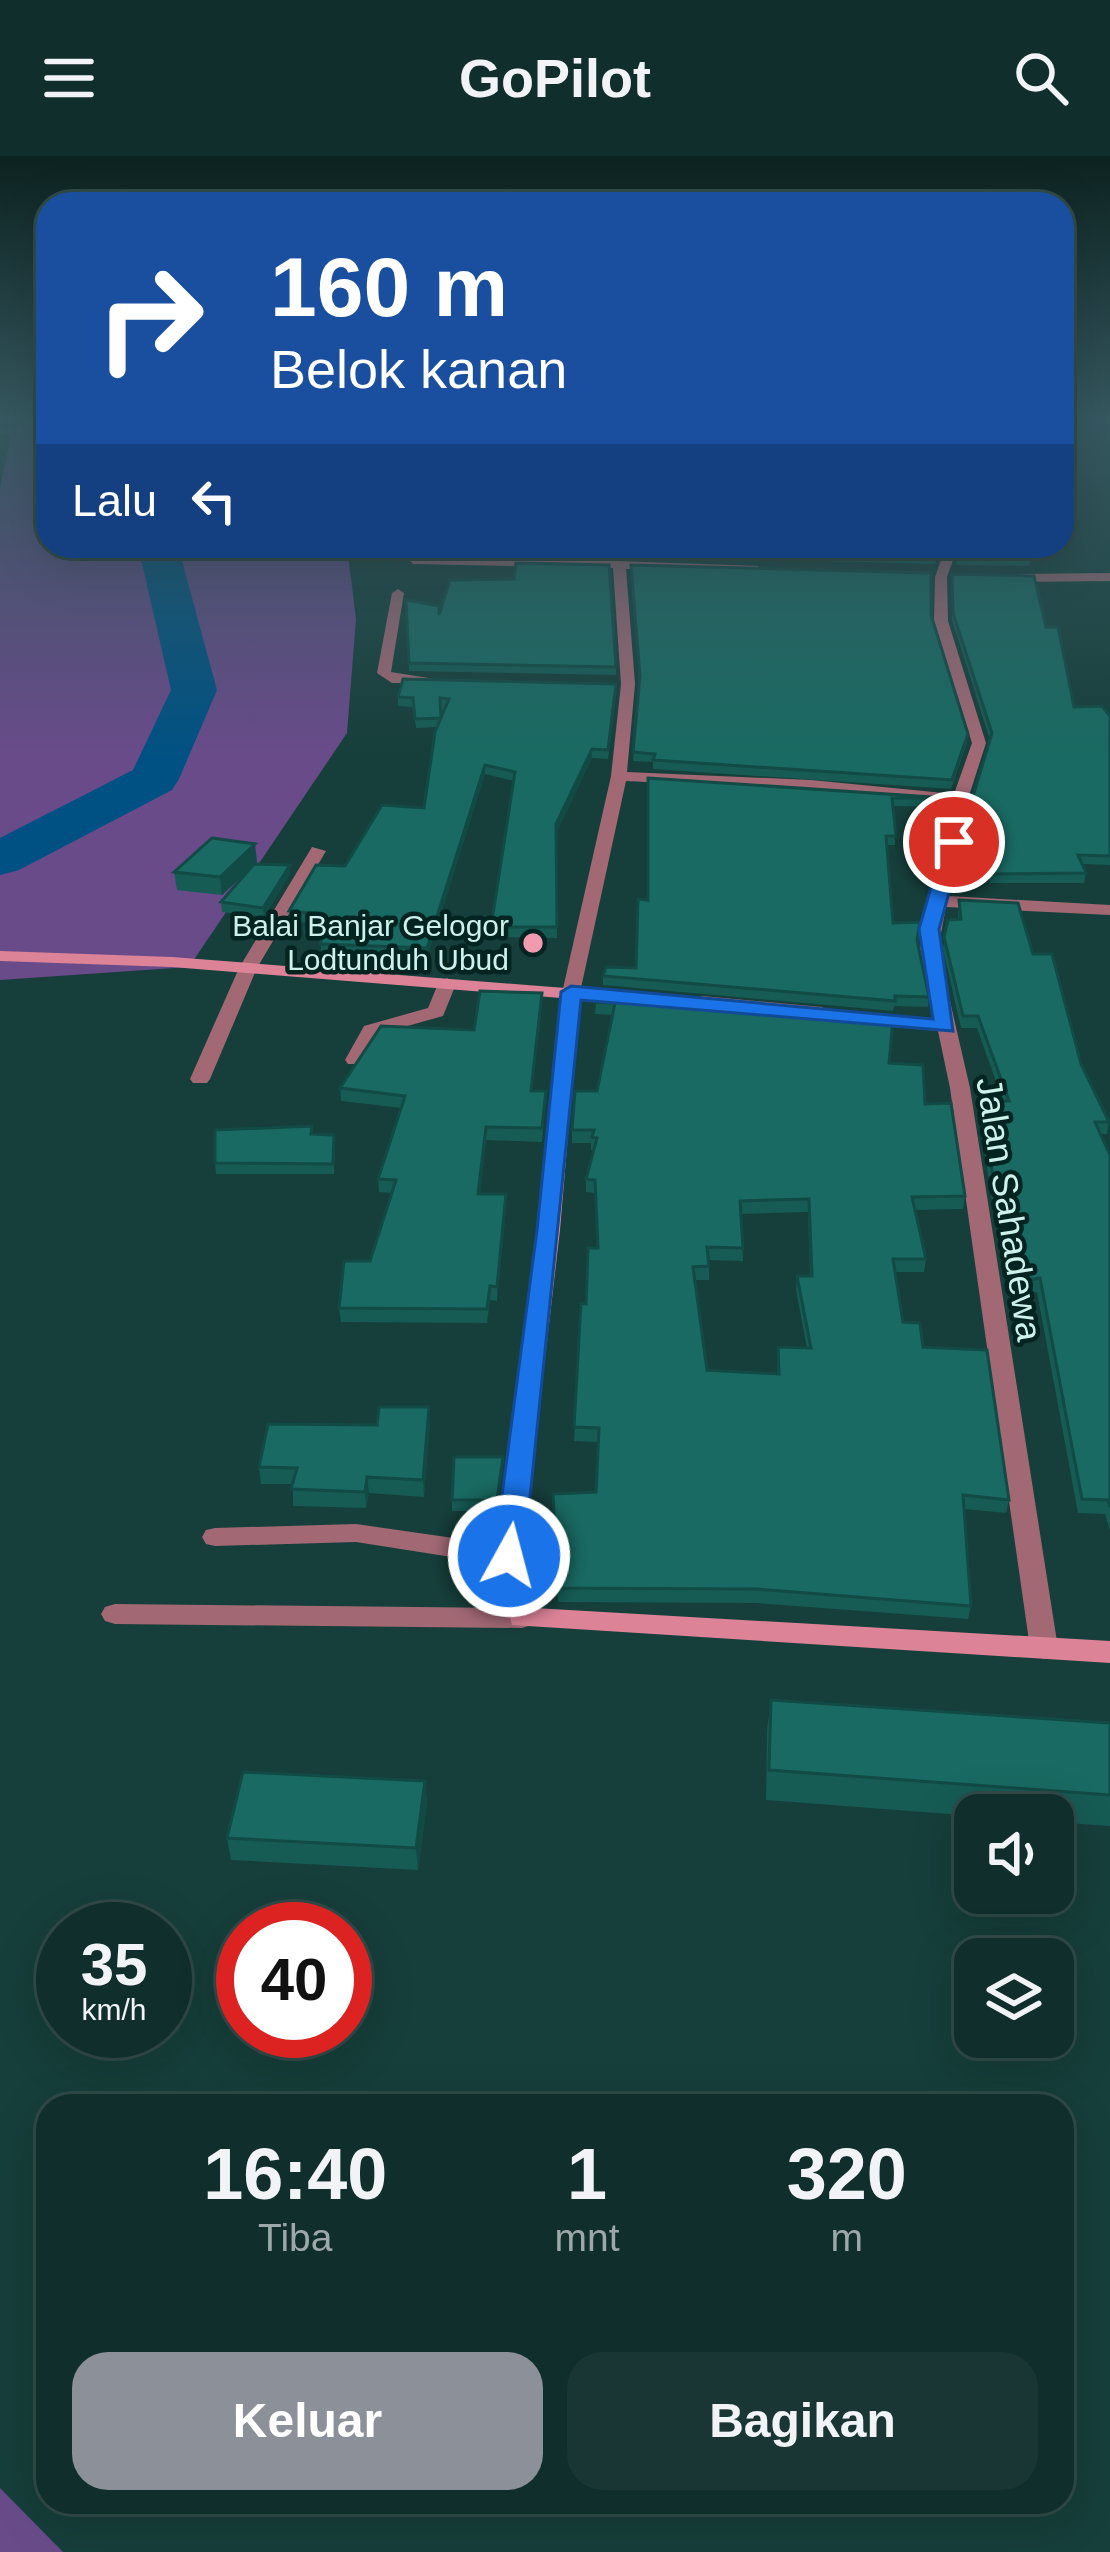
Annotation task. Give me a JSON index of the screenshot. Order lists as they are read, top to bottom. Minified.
{"streets":{"street":["Jalan Sahadewa"]},"places":["Balai Banjar Gelogor Lodtunduh Ubud"],"page":{"header":"GoPilot","turn":["160 m","Belok kanan"],"then":"Lalu","speed":"35 km/h","limit":"40","eta":["16:40","Tiba","1","mnt","320","m"],"buttons":["Keluar","Bagikan"]}}
